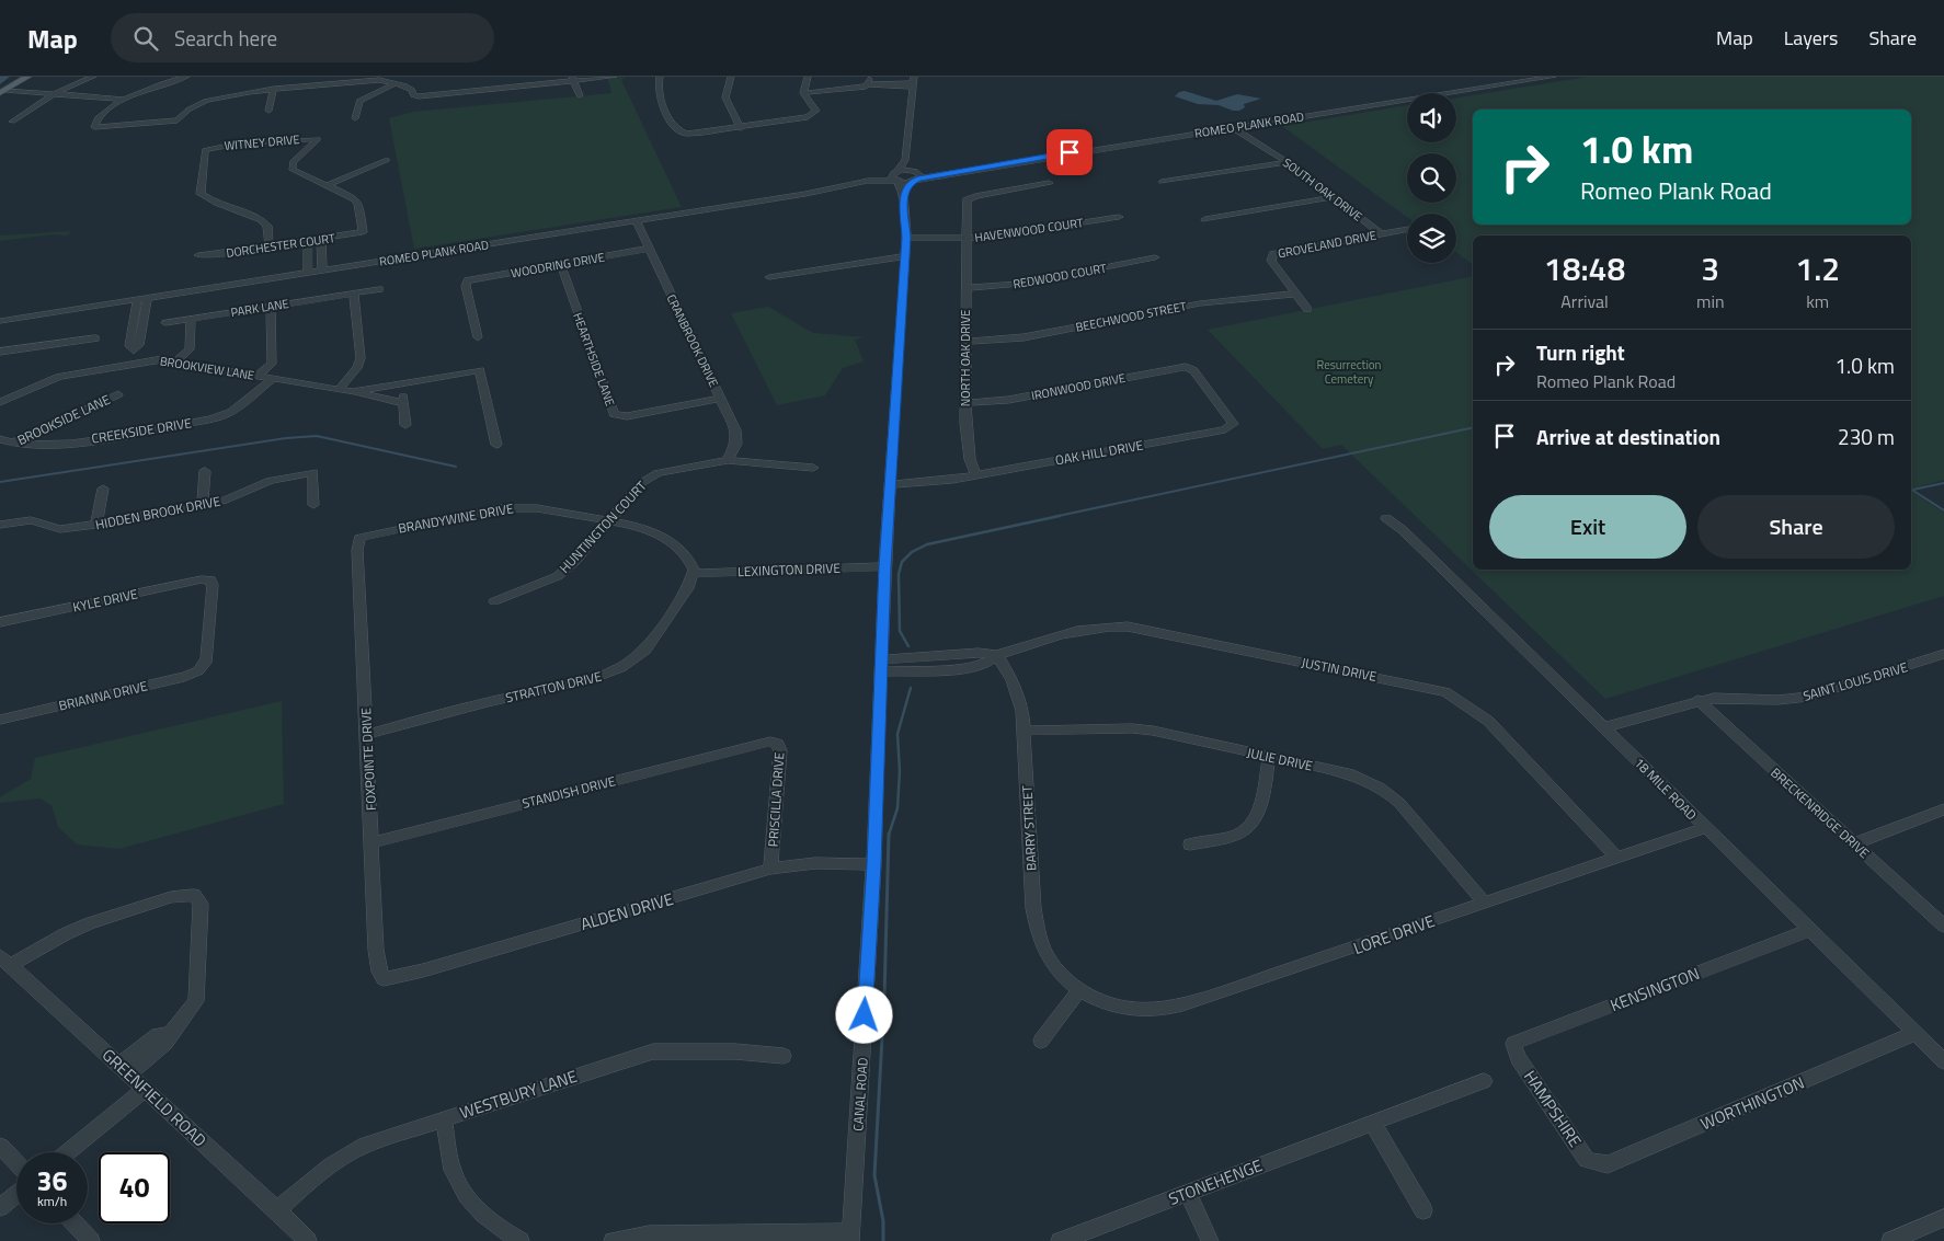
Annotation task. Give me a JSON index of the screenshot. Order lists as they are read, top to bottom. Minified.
{"streets":{"street":["ROMEO PLANK ROAD","WITNEY DRIVE","SOUTH OAK DRIVE","HAVENWOOD COURT","GROVELAND DRIVE","DORCHESTER COURT","WOODRING DRIVE","REDWOOD COURT","PARK LANE","BEECHWOOD STREET","CRANBROOK DRIVE","NORTH OAK DRIVE","HEARTHSIDE LANE","BROOKVIEW LANE","IRONWOOD DRIVE","BROOKSIDE LANE","CREEKSIDE DRIVE","OAK HILL DRIVE","HIDDEN BROOK DRIVE","BRANDYWINE DRIVE","HUNTINGTON COURT","LEXINGTON DRIVE","KYLE DRIVE","JUSTIN DRIVE","SAINT LOUIS DRIVE","STRATTON DRIVE","BRIANNA DRIVE","FOXPOINTE DRIVE","JULIE DRIVE","18 MILE ROAD","STANDISH DRIVE","PRISCILLA DRIVE","BRECKENRIDGE DRIVE","BARRY STREET","ALDEN DRIVE","LORE DRIVE","KENSINGTON","WESTBURY LANE","CANAL ROAD","GREENFIELD ROAD","WORTHINGTON","HAMPSHIRE","STONEHENGE"]},"crossings":[["ROMEO PLANK ROAD","SOUTH OAK DRIVE"],["ROMEO PLANK ROAD","CRANBROOK DRIVE"],["ROMEO PLANK ROAD","CANAL ROAD"],["WITNEY DRIVE","DORCHESTER COURT"],["SOUTH OAK DRIVE","GROVELAND DRIVE"],["HAVENWOOD COURT","NORTH OAK DRIVE"],["HAVENWOOD COURT","CANAL ROAD"],["GROVELAND DRIVE","BEECHWOOD STREET"],["WOODRING DRIVE","CRANBROOK DRIVE"],["WOODRING DRIVE","HEARTHSIDE LANE"],["REDWOOD COURT","NORTH OAK DRIVE"],["BEECHWOOD STREET","NORTH OAK DRIVE"],["CRANBROOK DRIVE","HEARTHSIDE LANE"],["CRANBROOK DRIVE","HUNTINGTON COURT"],["NORTH OAK DRIVE","IRONWOOD DRIVE"],["NORTH OAK DRIVE","OAK HILL DRIVE"],["BROOKVIEW LANE","CREEKSIDE DRIVE"],["IRONWOOD DRIVE","OAK HILL DRIVE"],["BROOKSIDE LANE","CREEKSIDE DRIVE"],["OAK HILL DRIVE","CANAL ROAD"],["BRANDYWINE DRIVE","HUNTINGTON COURT"],["BRANDYWINE DRIVE","LEXINGTON DRIVE"],["BRANDYWINE DRIVE","STRATTON DRIVE"],["BRANDYWINE DRIVE","FOXPOINTE DRIVE"],["LEXINGTON DRIVE","STRATTON DRIVE"],["LEXINGTON DRIVE","CANAL ROAD"],["KYLE DRIVE","BRIANNA DRIVE"],["JUSTIN DRIVE","BARRY STREET"],["JUSTIN DRIVE","LORE DRIVE"],["JUSTIN DRIVE","CANAL ROAD"],["SAINT LOUIS DRIVE","18 MILE ROAD"],["SAINT LOUIS DRIVE","BRECKENRIDGE DRIVE"],["STRATTON DRIVE","FOXPOINTE DRIVE"],["FOXPOINTE DRIVE","STANDISH DRIVE"],["FOXPOINTE DRIVE","ALDEN DRIVE"],["JULIE DRIVE","BARRY STREET"],["JULIE DRIVE","LORE DRIVE"],["18 MILE ROAD","LORE DRIVE"],["18 MILE ROAD","KENSINGTON"],["18 MILE ROAD","WORTHINGTON"],["STANDISH DRIVE","PRISCILLA DRIVE"],["PRISCILLA DRIVE","ALDEN DRIVE"],["BARRY STREET","LORE DRIVE"],["ALDEN DRIVE","CANAL ROAD"],["KENSINGTON","HAMPSHIRE"],["WESTBURY LANE","GREENFIELD ROAD"],["WORTHINGTON","HAMPSHIRE"]],"parks":["Resurrection Cemetery"],"page":{"header":"Map","search":"Search here","nav":["Map","Layers","Share"],"turn":["1.0 km","Romeo Plank Road"],"eta":["18:48","Arrival","3","min","1.2","km"],"list":[{"name":"Turn right","note":"Romeo Plank Road","value":"1.0 km"},{"name":"Arrive at destination","value":"230 m"}],"buttons":["Exit","Share"],"speed":"36 km/h","limit":"40"}}
